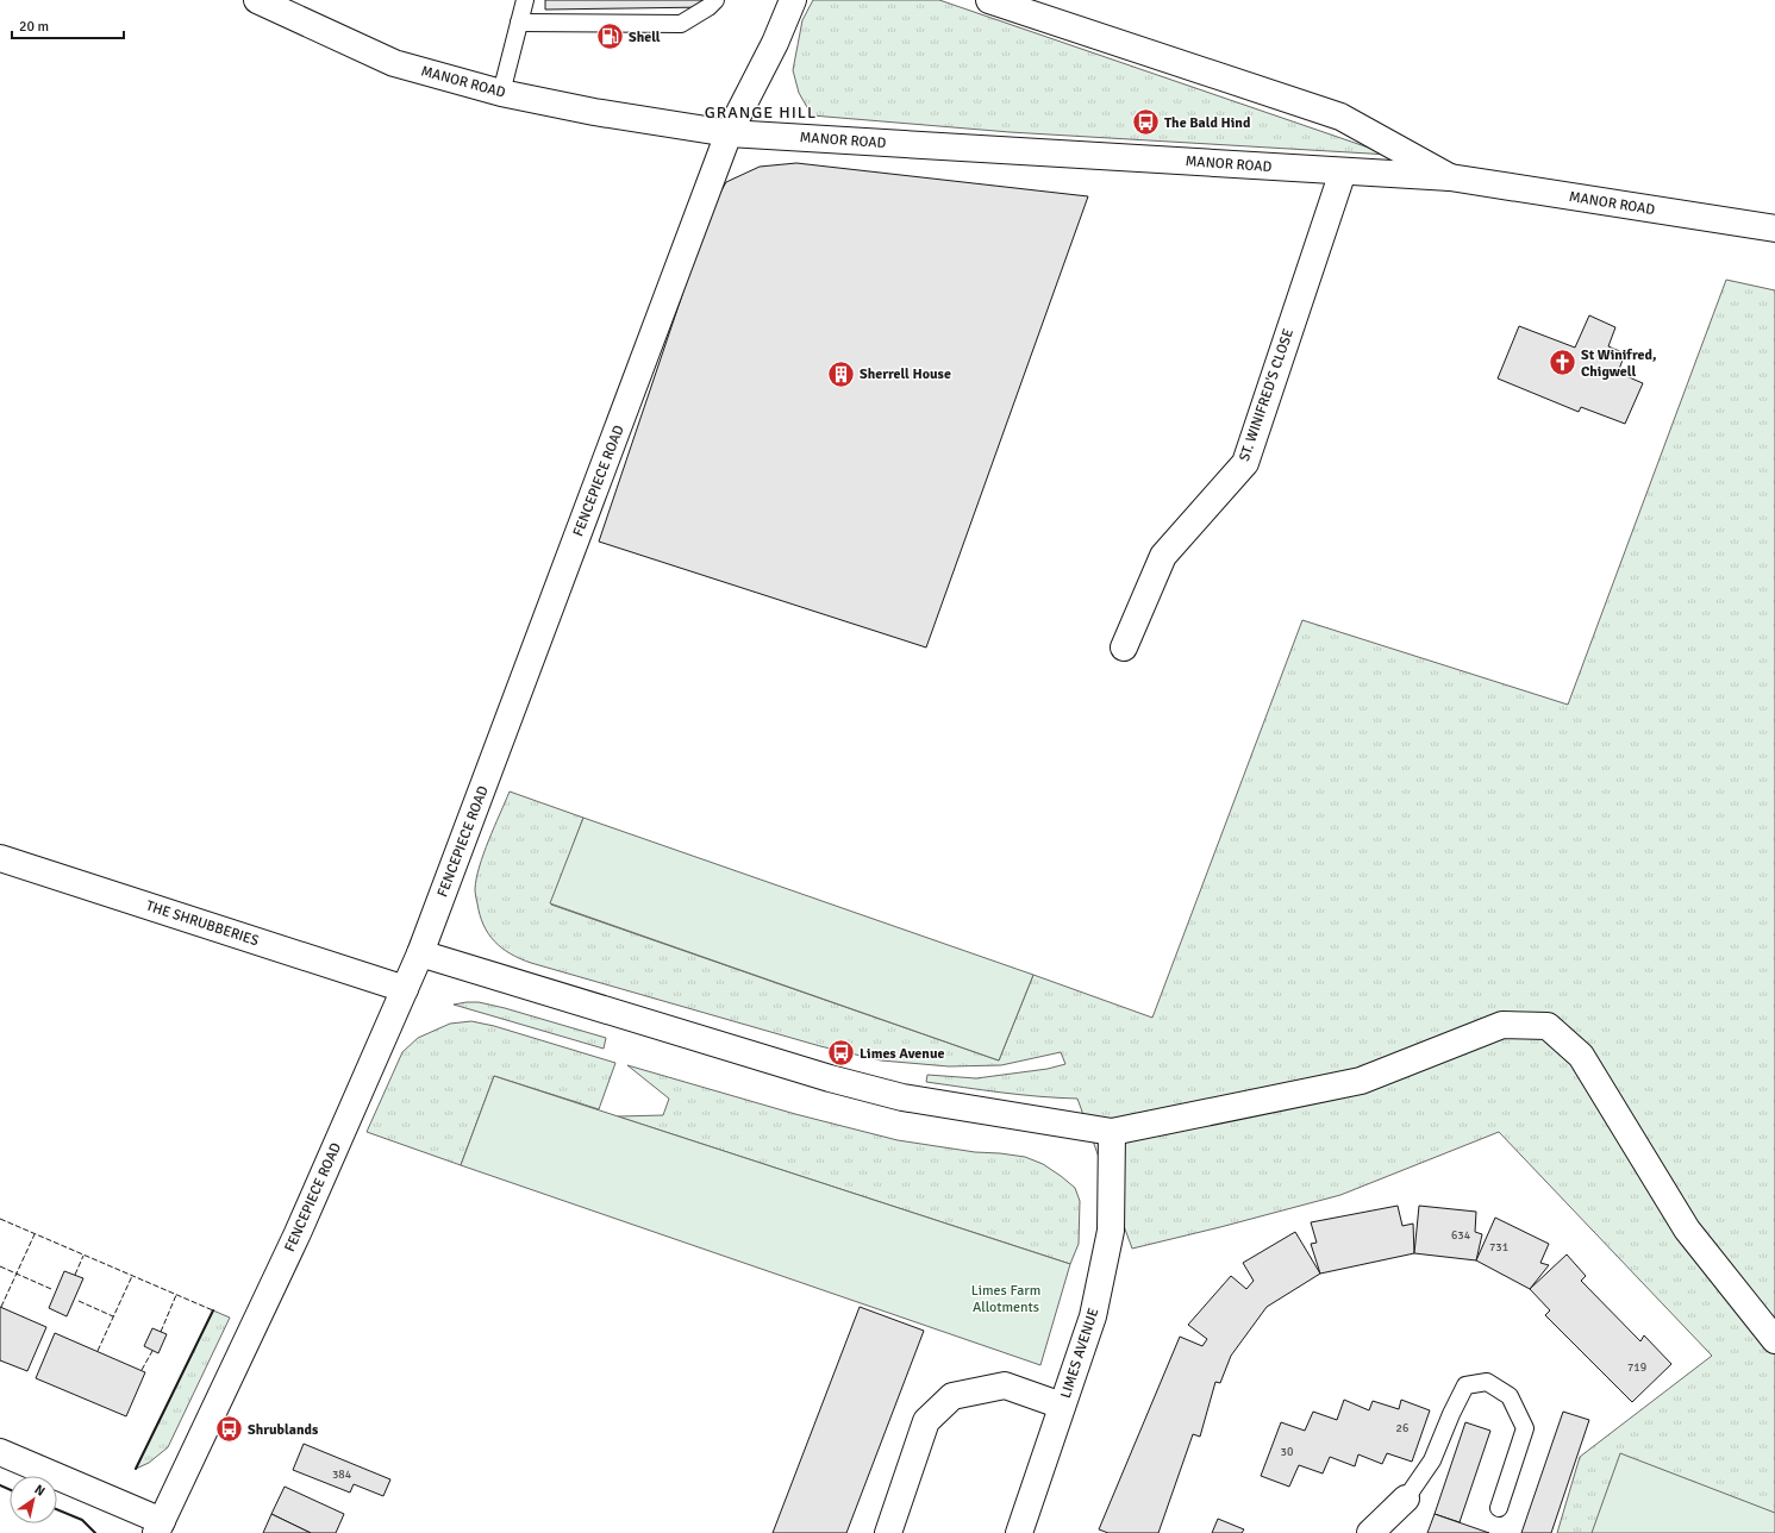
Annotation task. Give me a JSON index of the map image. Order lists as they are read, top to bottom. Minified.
{"streets":{"street":["MANOR ROAD","ST. WINIFRED'S CLOSE","FENCEPIECE ROAD","THE SHRUBBERIES","LIMES AVENUE"]},"crossings":[["MANOR ROAD","ST. WINIFRED'S CLOSE"],["MANOR ROAD","FENCEPIECE ROAD"],["FENCEPIECE ROAD","THE SHRUBBERIES"]],"districts":["GRANGE HILL"],"parks":["Limes Farm Allotments"],"places":{"fuel station":["Shell"],"bus stop":["The Bald Hind","Limes Avenue","Shrublands"],"church":["St Winifred, Chigwell"],"building":["Sherrell House"]},"house_numbers":["634","731","719","26","30","384"],"scale_bar":"20 m","north":"top right"}
